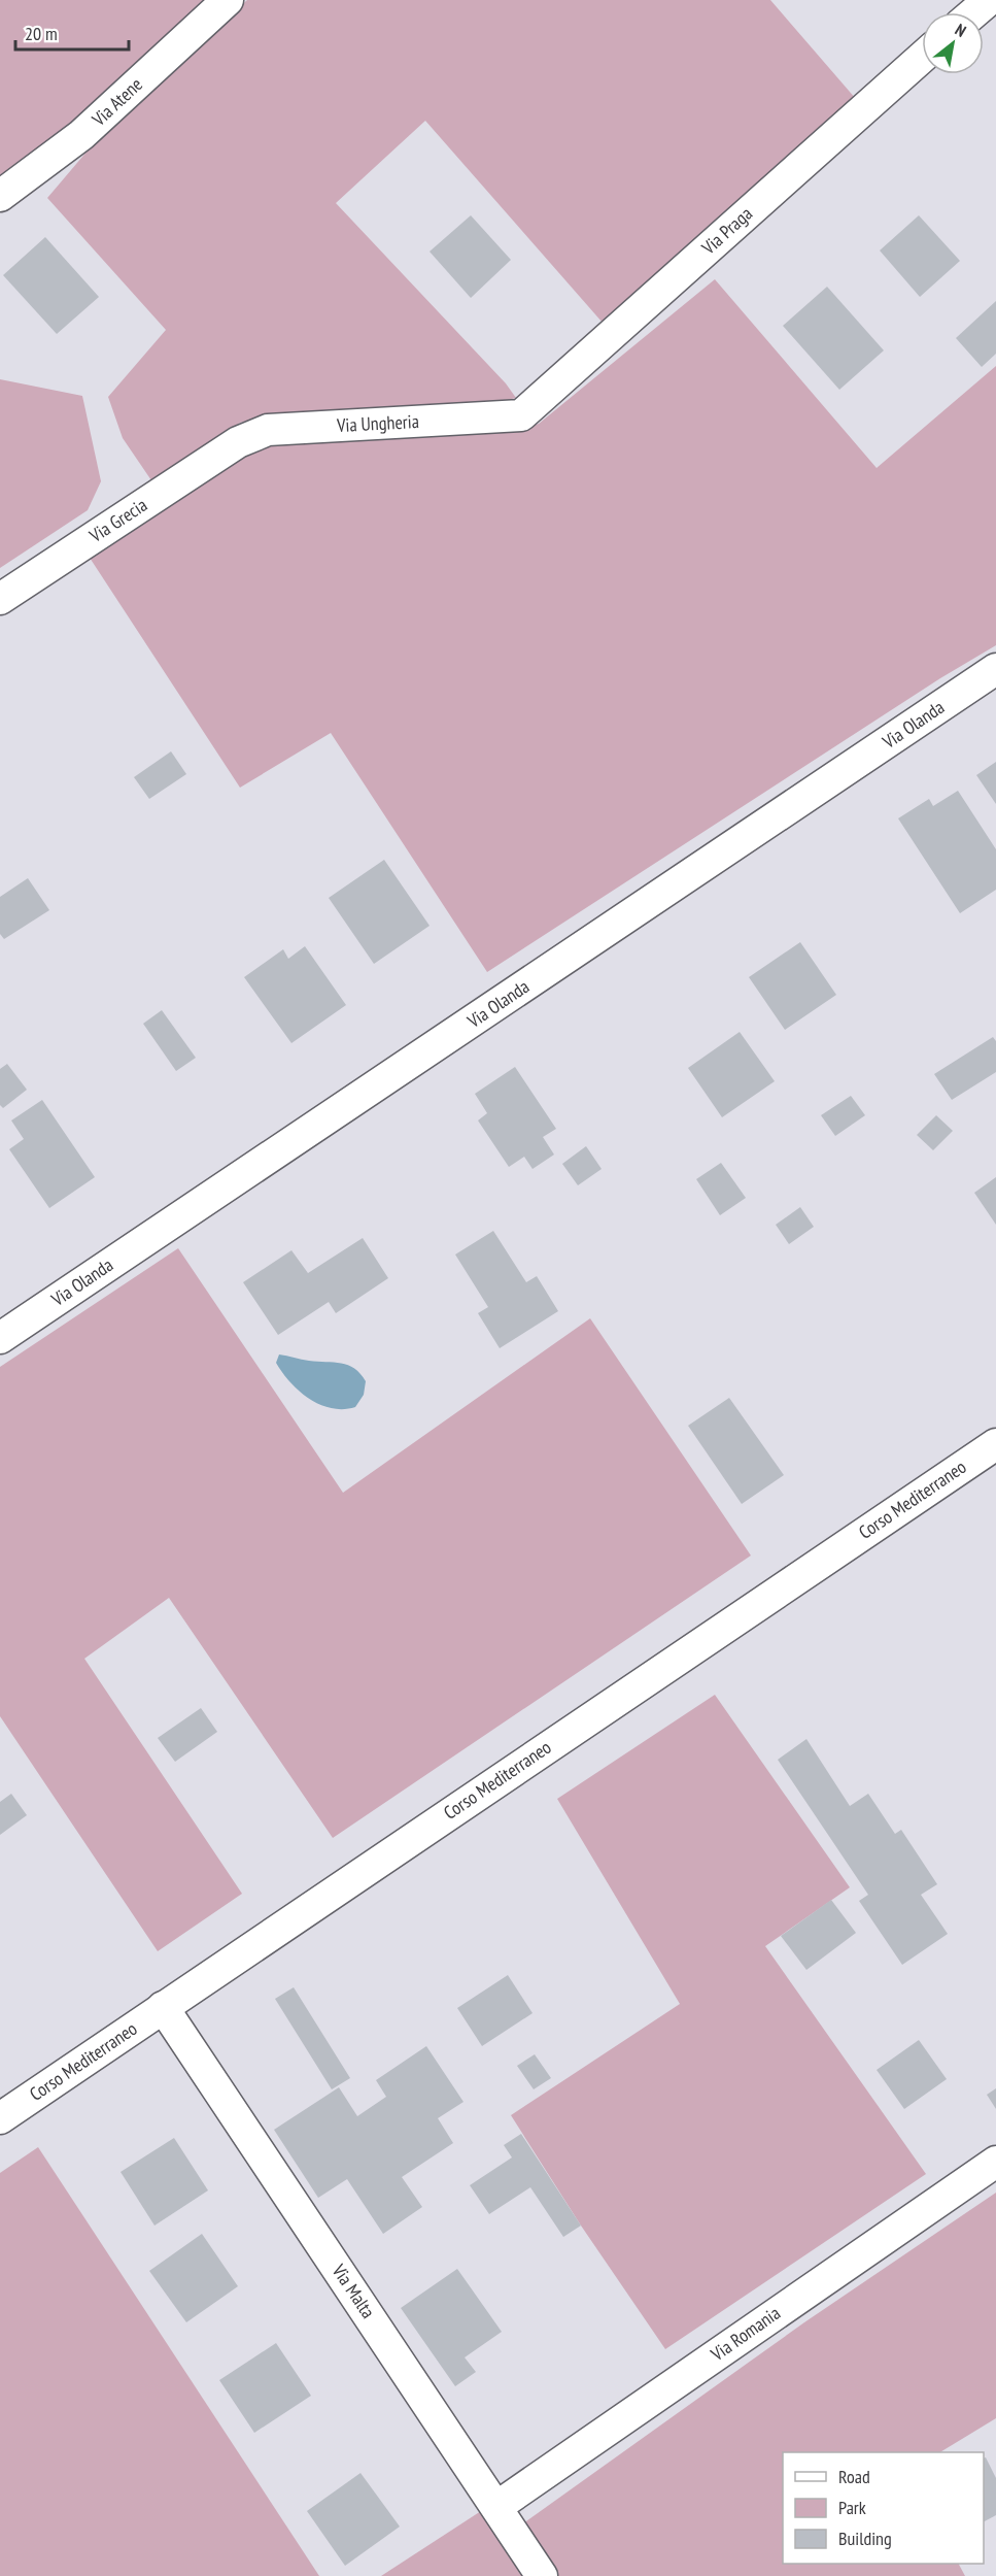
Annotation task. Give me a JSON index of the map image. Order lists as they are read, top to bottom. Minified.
{"streets":{"street":["Via Atene","Via Praga","Via Ungheria","Via Grecia","Via Olanda","Corso Mediterraneo","Via Malta","Via Romania"]},"crossings":[["Via Praga","Via Ungheria"],["Via Ungheria","Via Grecia"],["Corso Mediterraneo","Via Malta"],["Via Malta","Via Romania"]],"legend":["Road","Park","Building"],"scale_bar":"20 m","north":"top right"}
